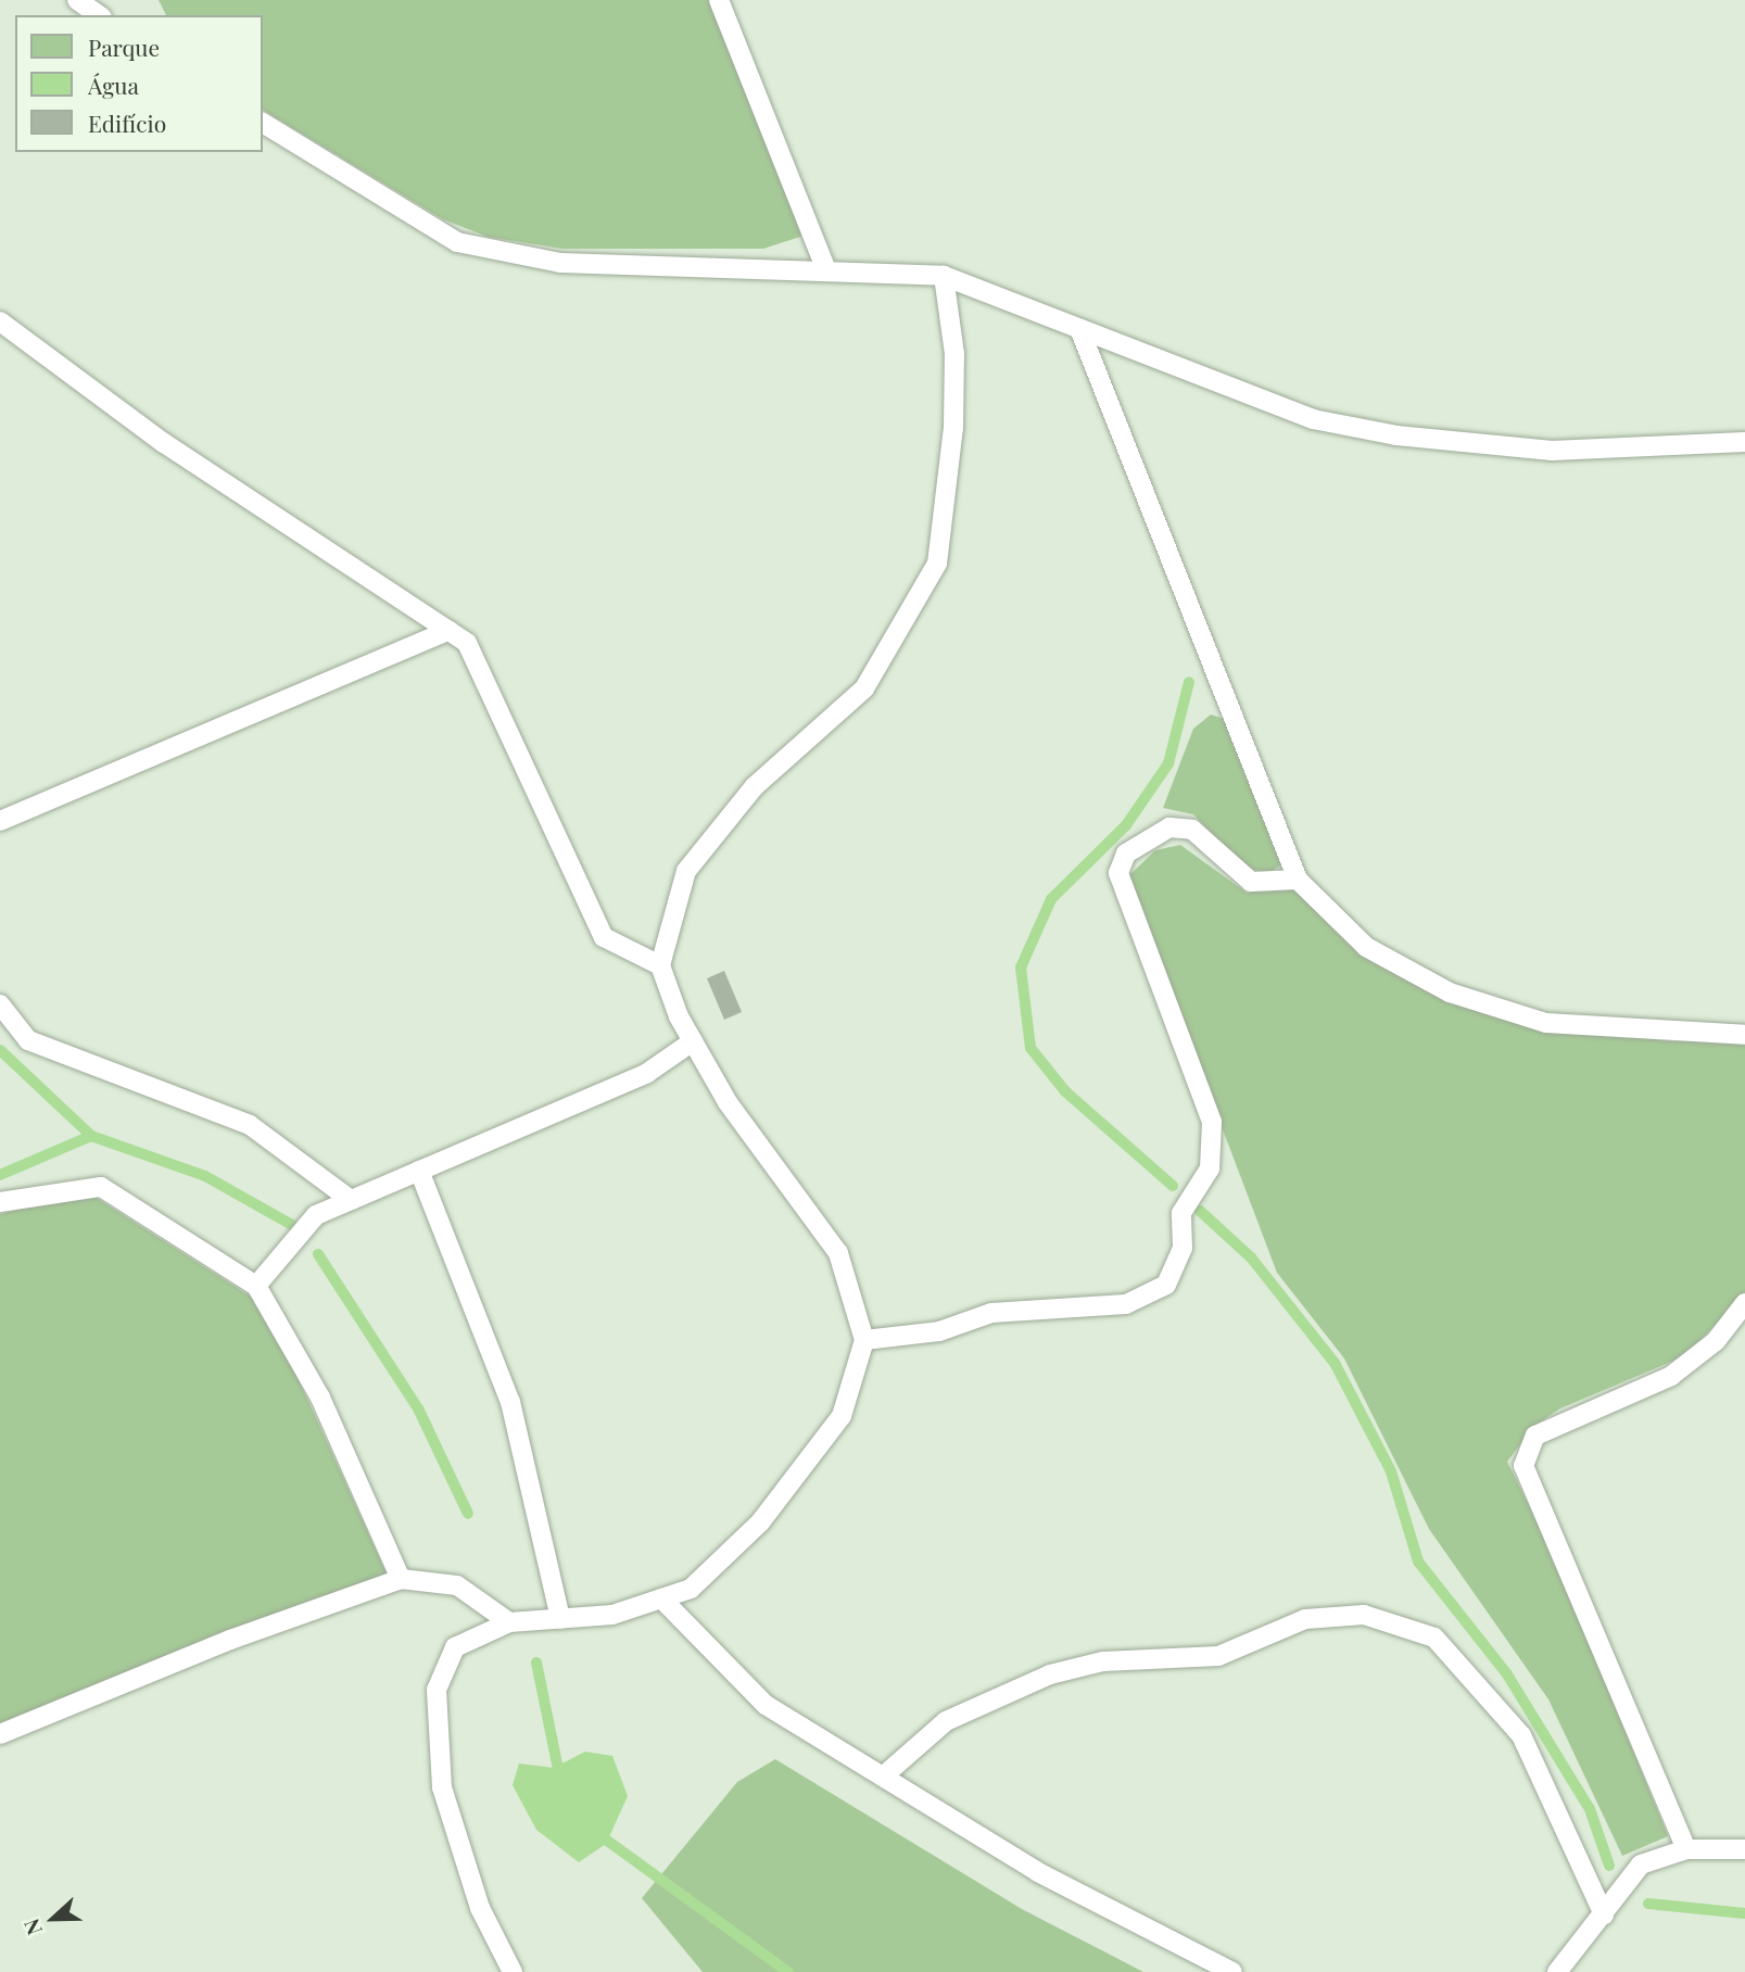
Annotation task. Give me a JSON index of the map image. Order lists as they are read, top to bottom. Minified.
{"legend":["Parque","Água","Edifício"],"north":"left"}
